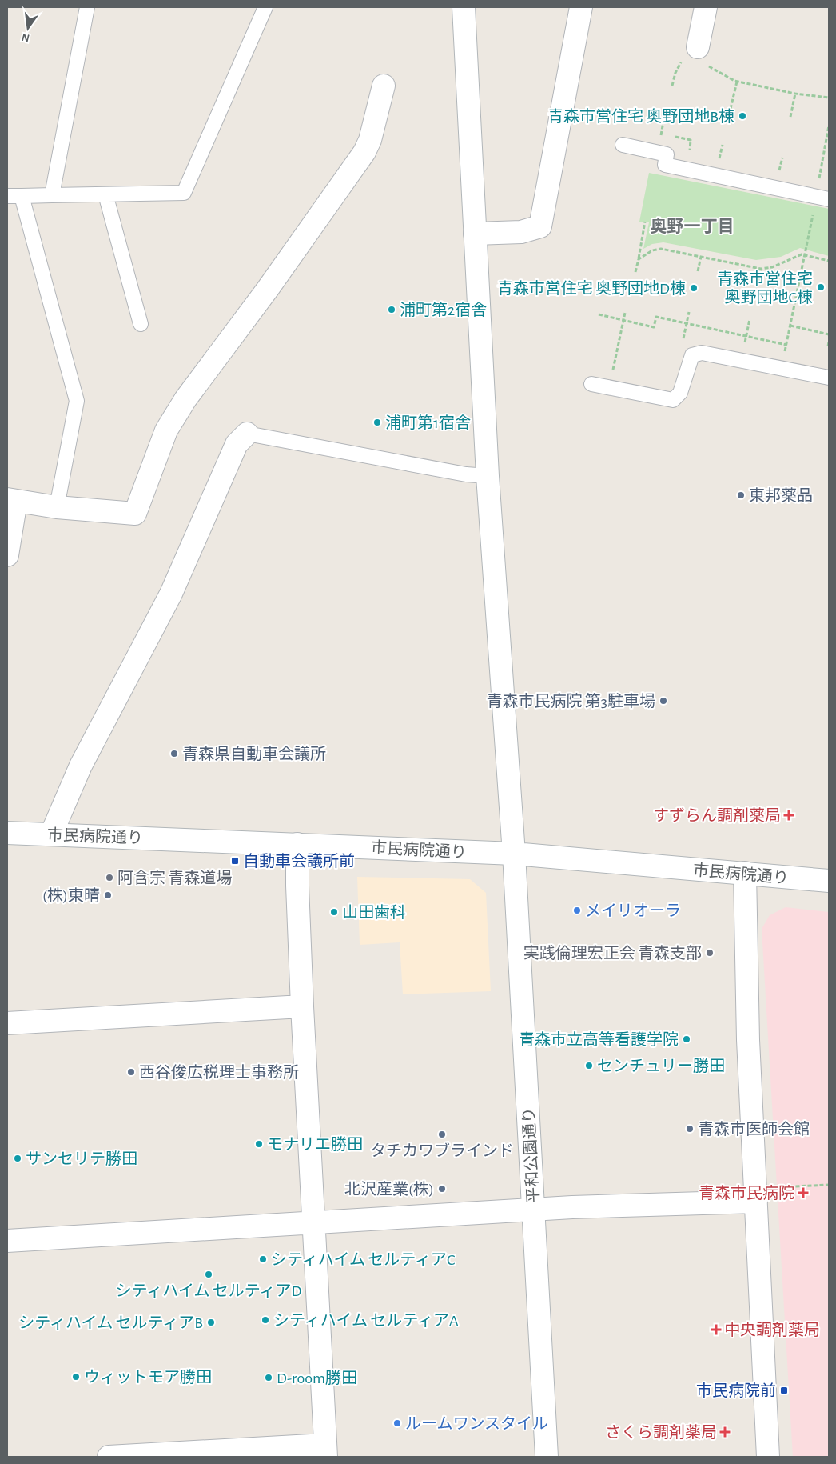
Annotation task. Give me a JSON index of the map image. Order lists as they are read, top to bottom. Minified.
{"streets":{"street":["市民病院通り","平和公園通り"]},"crossings":[["市民病院通り","平和公園通り"]],"districts":["奥野一丁目"],"places":{"other":["青森市営住宅 奥野団地B棟","青森市営住宅 奥野団地C棟","青森市営住宅 奥野団地D棟","浦町第2宿舎","浦町第1宿舎","東邦薬品","青森市民病院 第3駐車場","青森県自動車会議所","阿含宗 青森道場","(株)東晴","メイリオーラ","山田歯科","実践倫理宏正会 青森支部","青森市立高等看護学院","センチュリー勝田","西谷俊広税理士事務所","青森市医師会館","タチカワブラインド","モナリエ勝田","サンセリテ勝田","北沢産業(株)","シティハイム セルティアC","シティハイム セルティアD","シティハイム セルティアA","シティハイム セルティアB","ウィットモア勝田","D-room勝田","ルームワンスタイル"],"health":["すずらん調剤薬局","青森市民病院","中央調剤薬局","さくら調剤薬局"],"transit":["自動車会議所前","市民病院前"]},"north":"bottom"}
